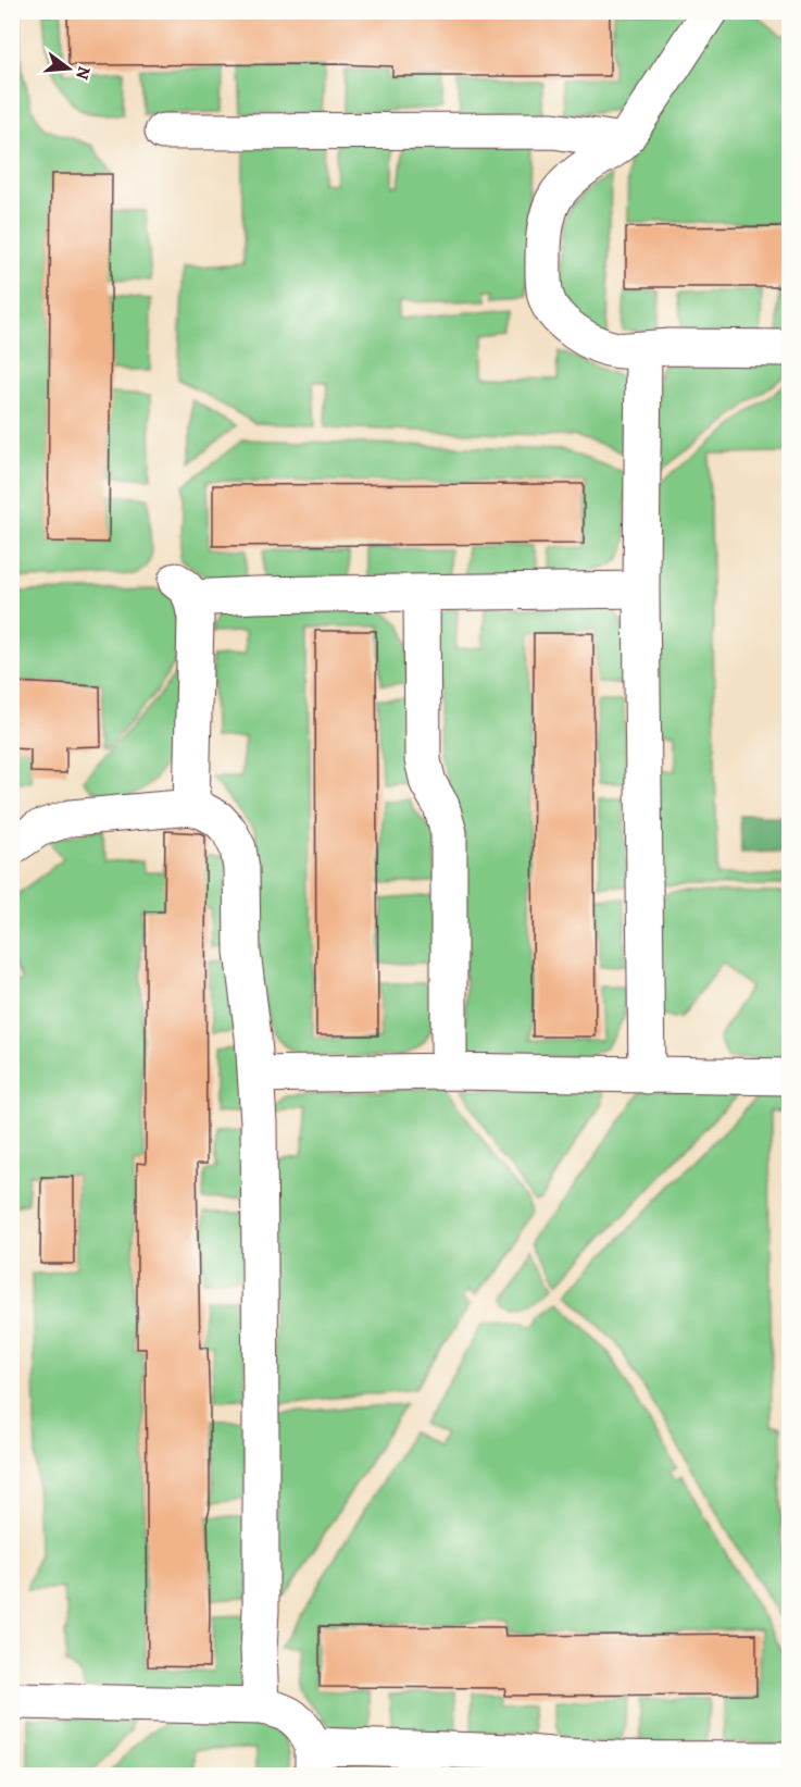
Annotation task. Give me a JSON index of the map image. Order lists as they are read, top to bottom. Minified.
{"north":"right"}
